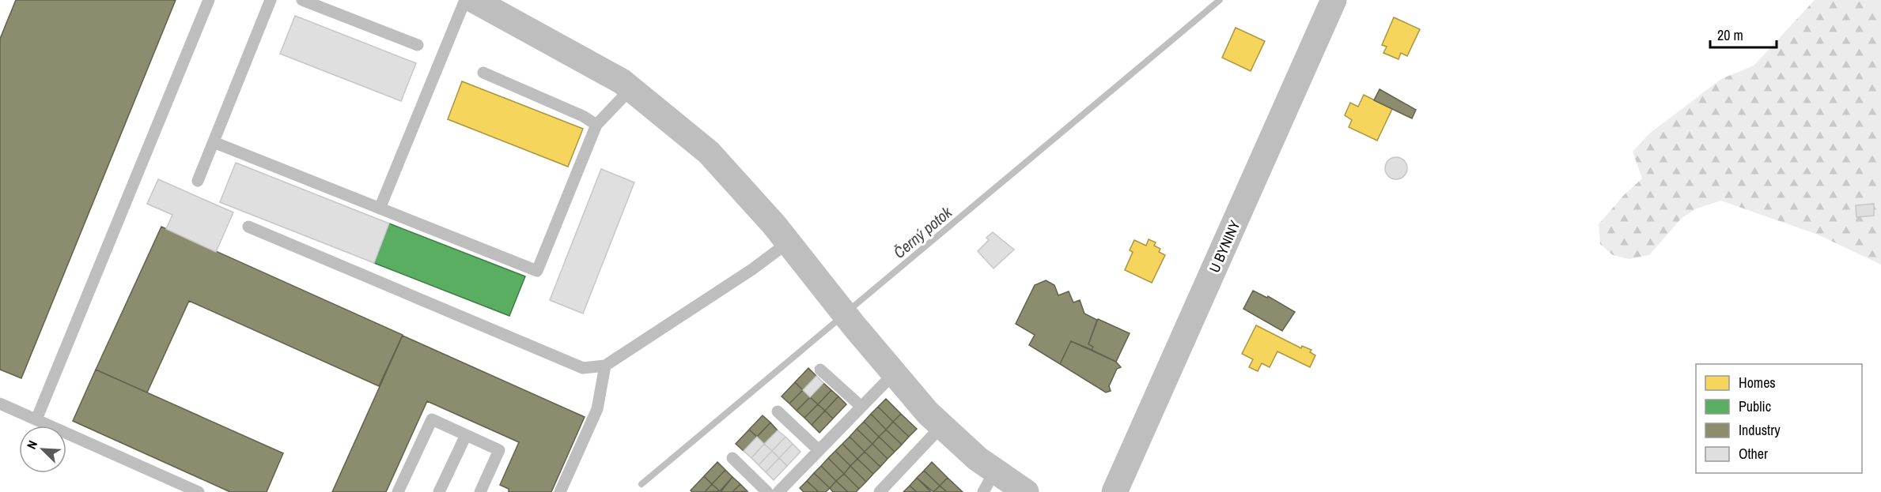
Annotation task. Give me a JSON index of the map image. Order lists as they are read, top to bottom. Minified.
{"streets":{"street":["U BYNINY"]},"water":["Černý potok"],"legend":["Homes","Public","Industry","Other"],"scale_bar":"20 m","north":"top left"}
